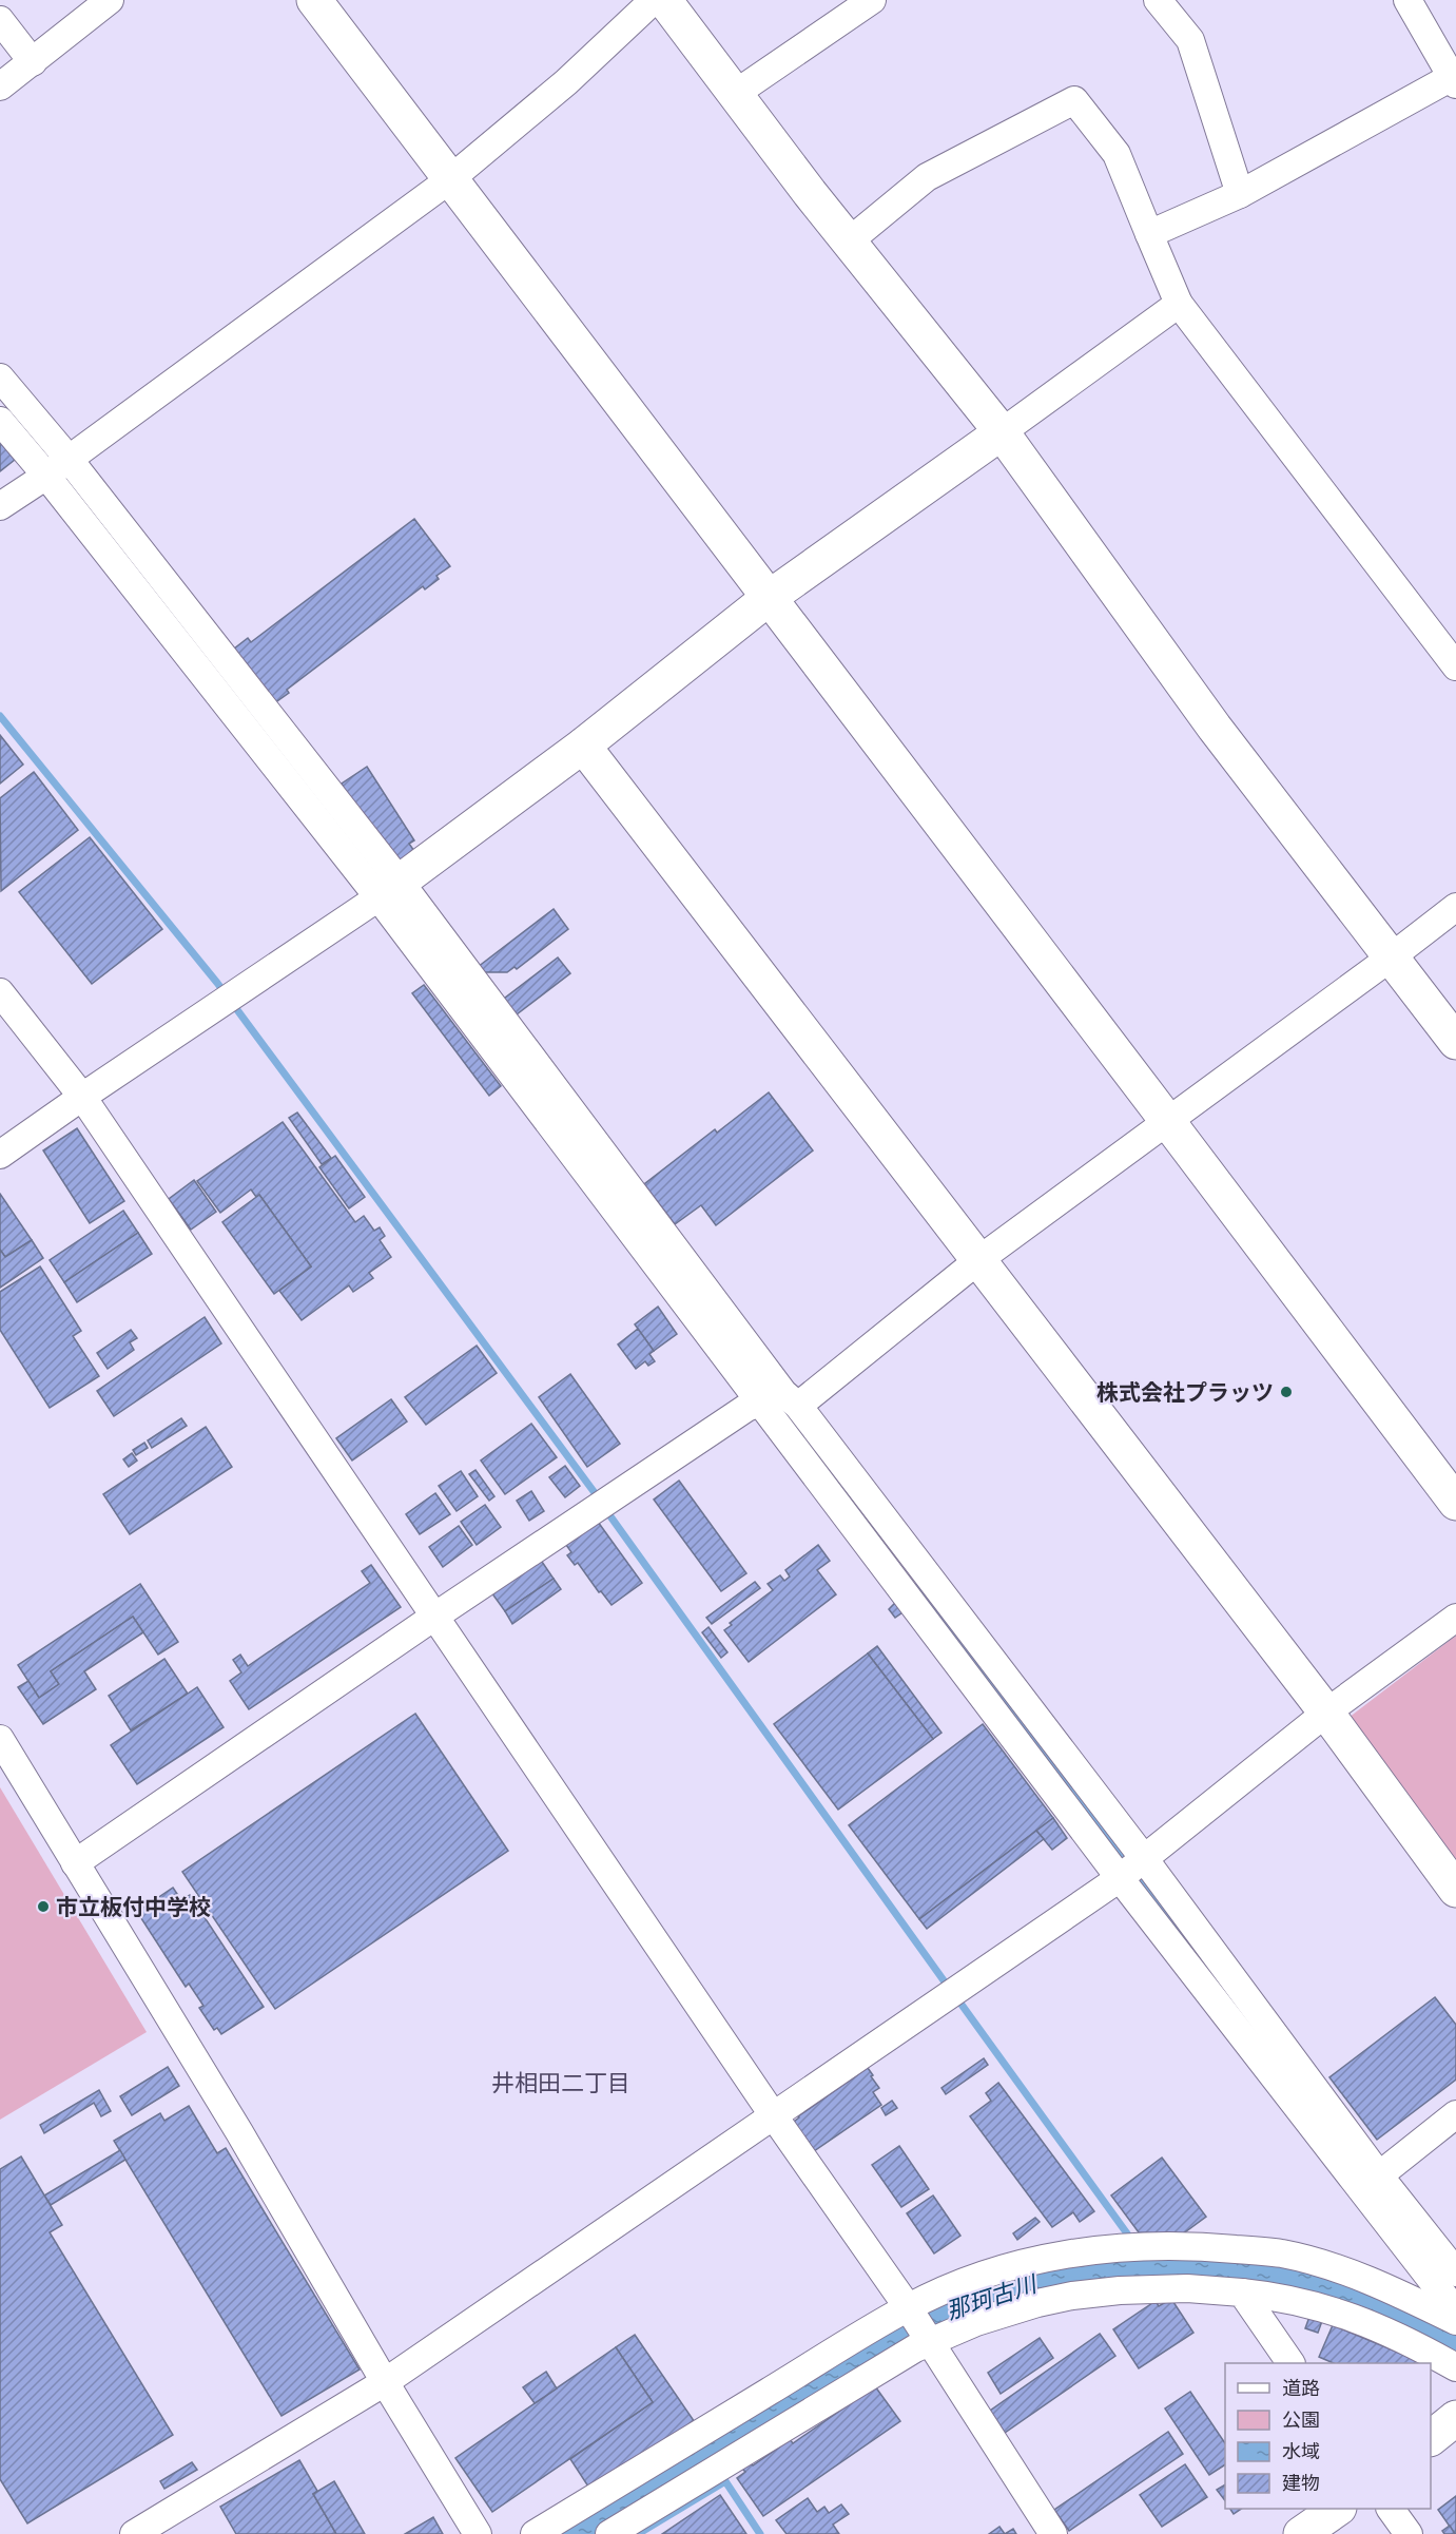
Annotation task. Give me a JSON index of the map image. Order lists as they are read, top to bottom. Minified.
{"districts":["井相田二丁目"],"water":["那珂古川"],"places":["株式会社プラッツ","市立板付中学校"],"legend":["道路","公園","水域","建物"]}
